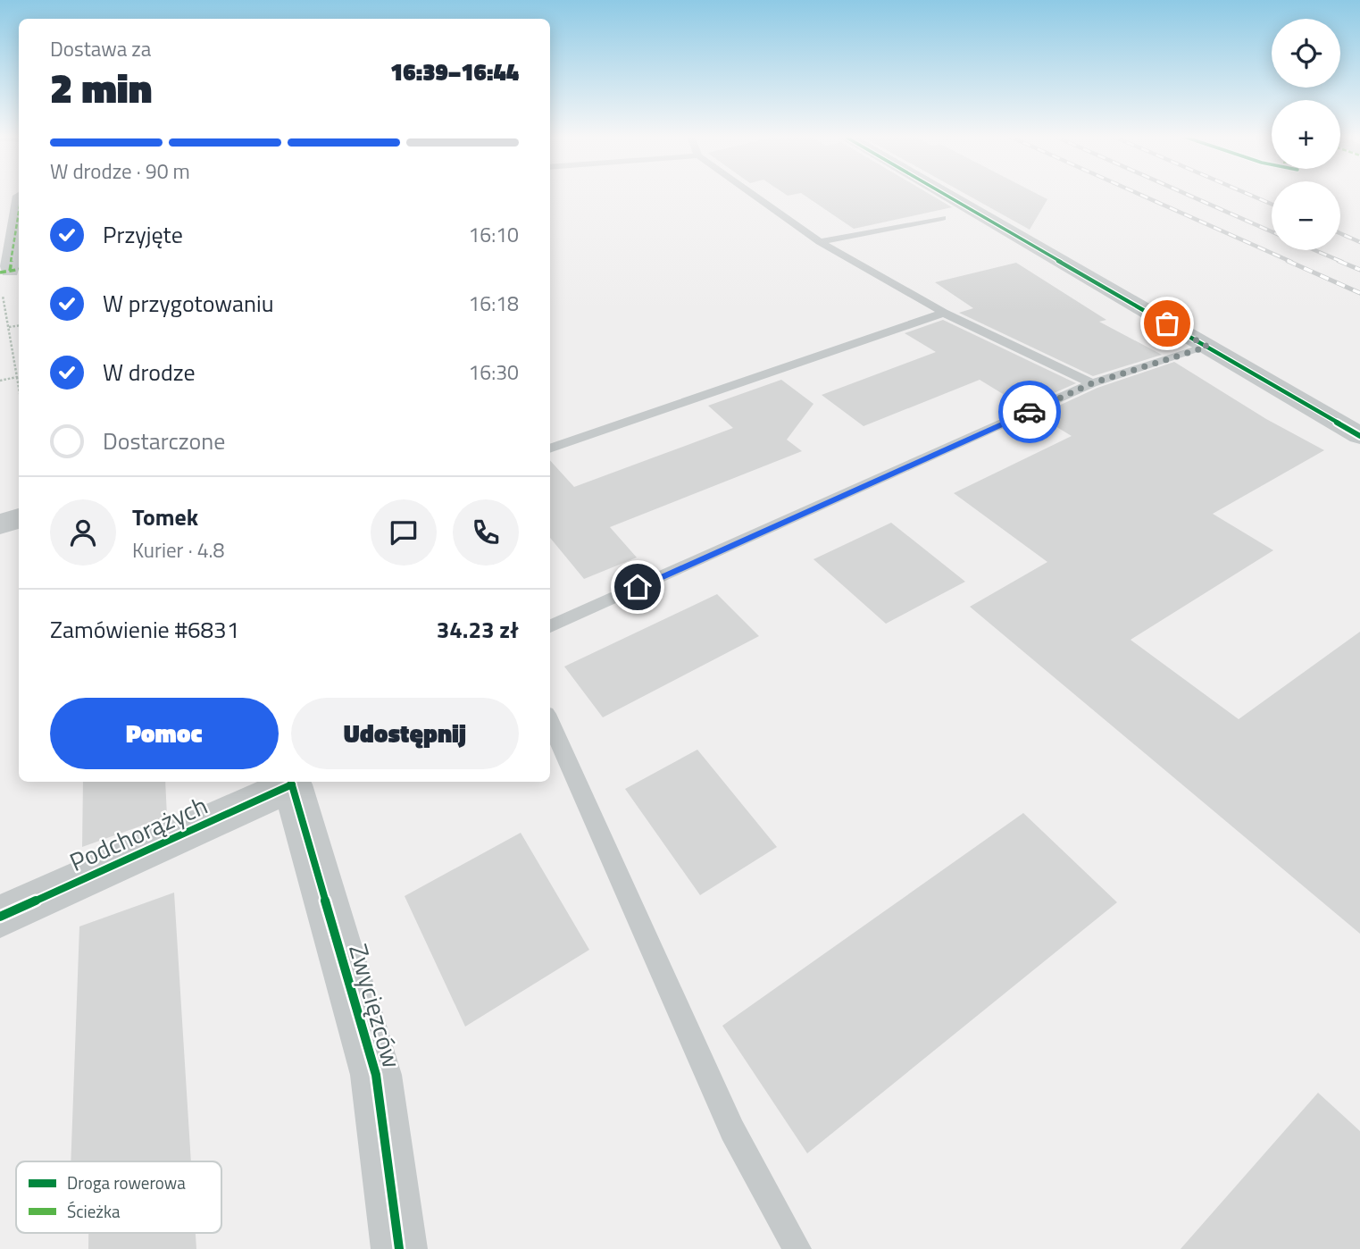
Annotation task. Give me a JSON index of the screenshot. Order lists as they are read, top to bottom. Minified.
{"streets":{"street":["Podchorążych","Zwycięzców"]},"crossings":[["Podchorążych","Zwycięzców"]],"legend":["Droga rowerowa","Ścieżka"],"page":{"map_buttons":["+","−"],"heading":["2 min","Dostawa za","16:39–16:44"],"panel":["Tomek","Kurier · 4.8","Zamówienie #6831","34.23 zł"],"bar":"W drodze · 90 m","list":[["Przyjęte","16:10"],["W przygotowaniu","16:18"],["W drodze","16:30"],"Dostarczone"],"buttons":["Pomoc","Udostępnij"]}}
